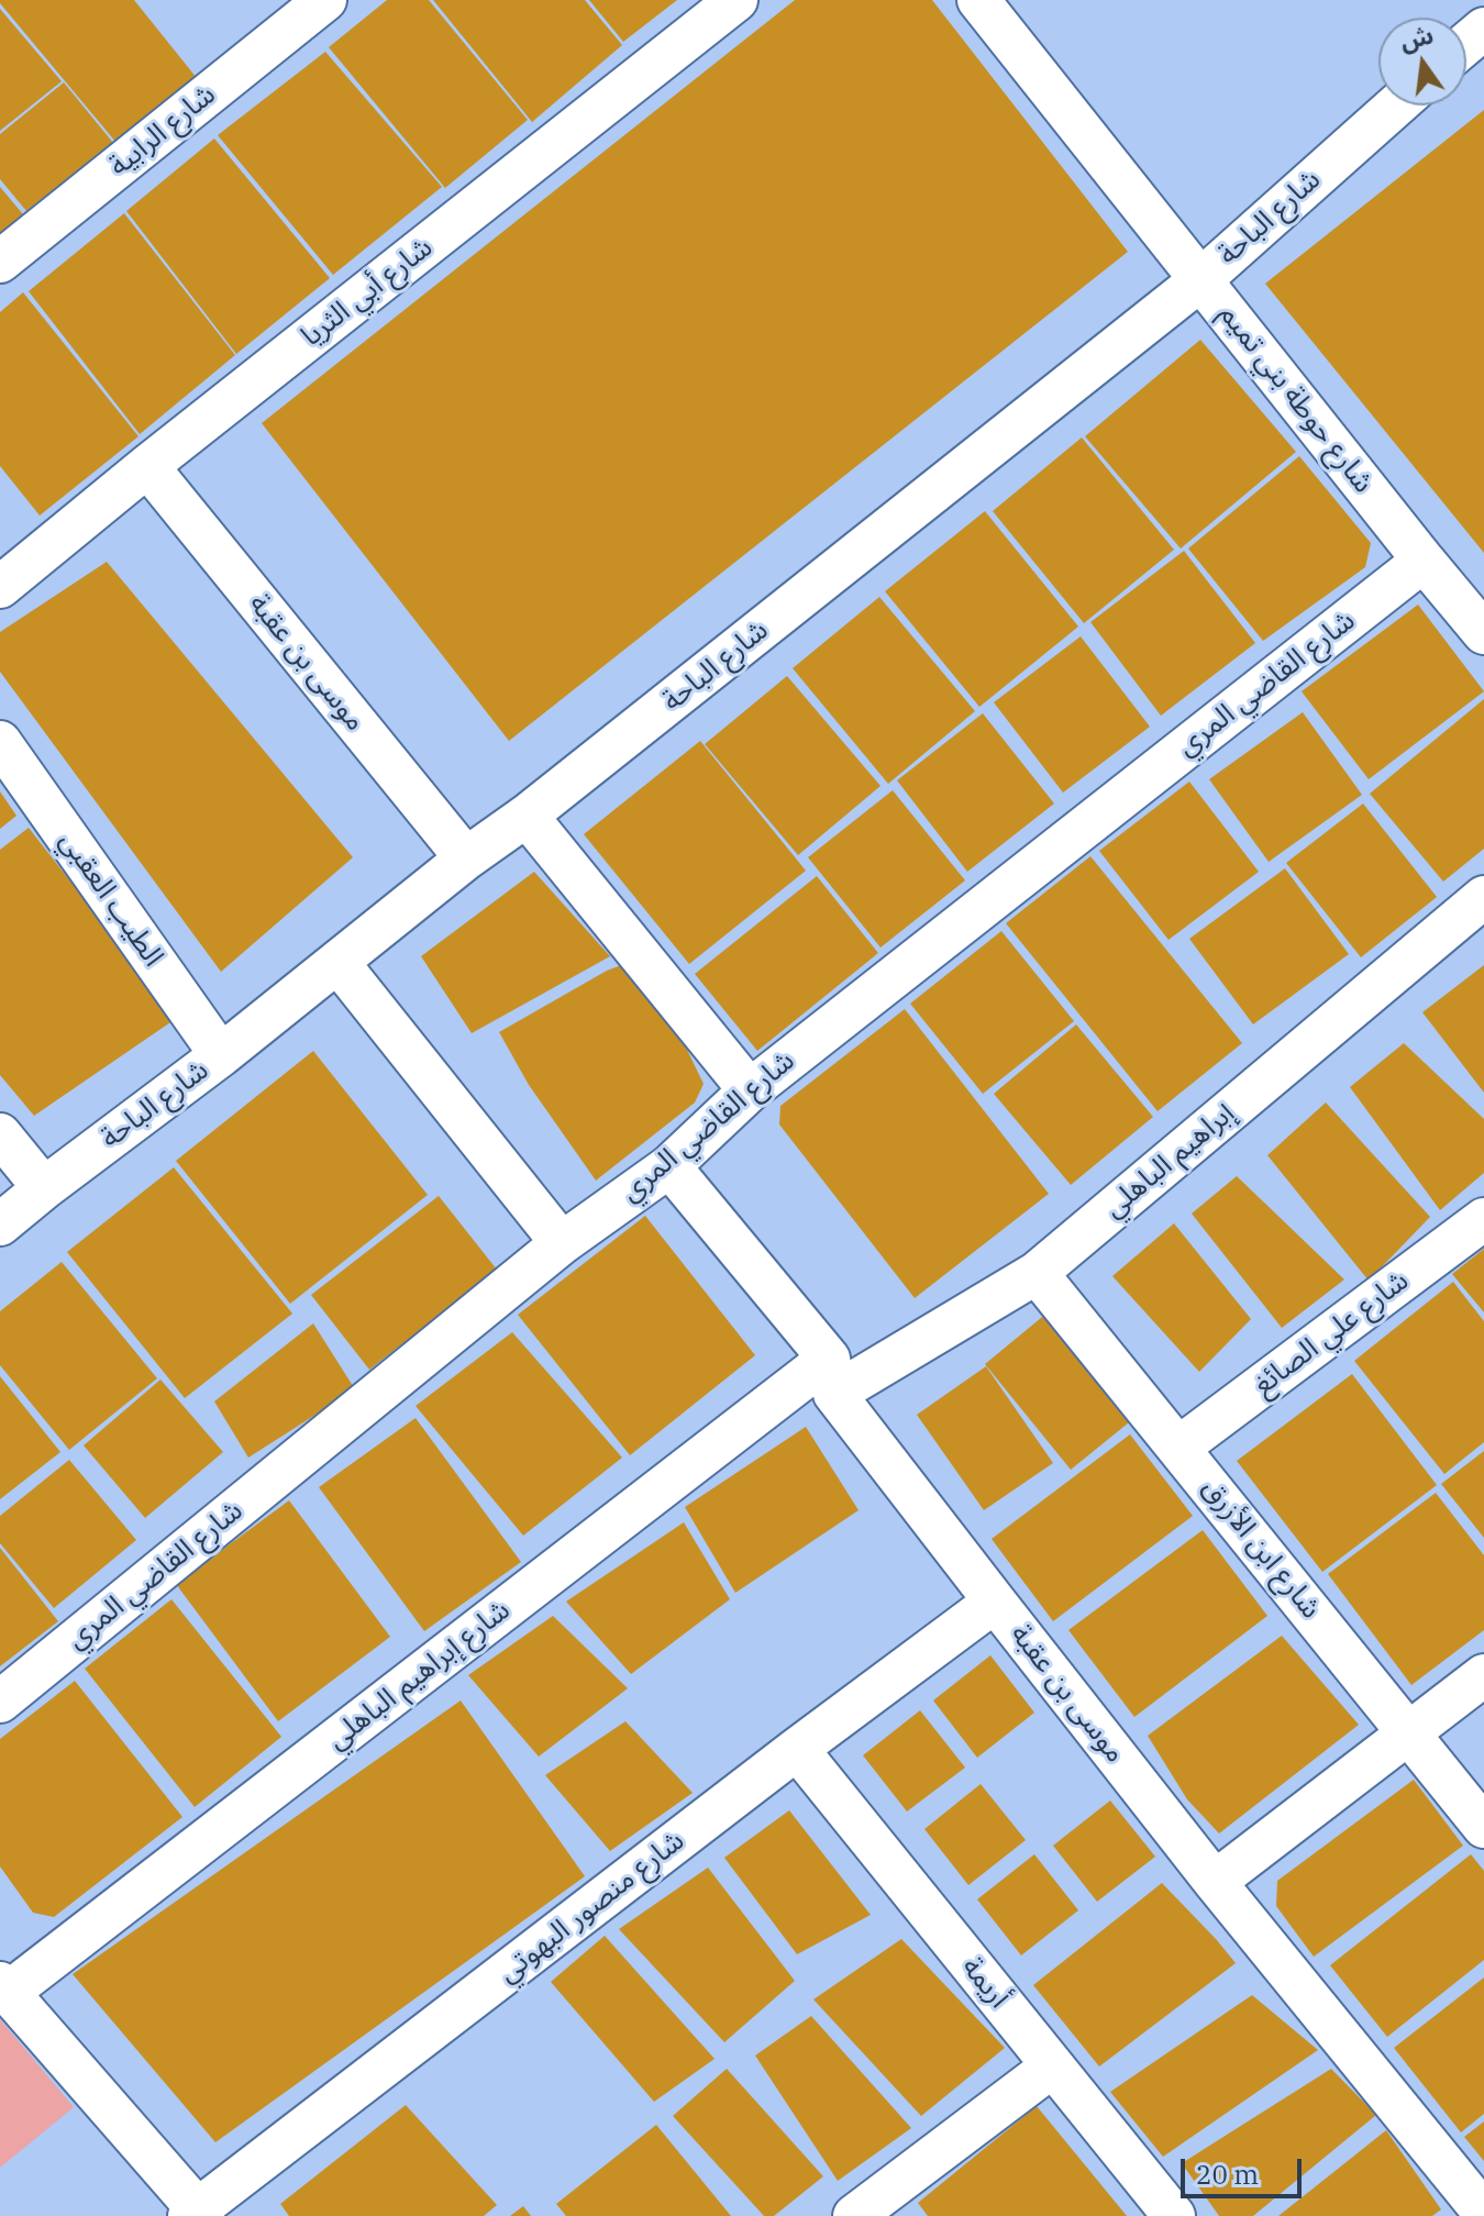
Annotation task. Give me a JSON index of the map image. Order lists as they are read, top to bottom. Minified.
{"streets":{"street":["شارع الرابية","شارع الباحة","شارع أبي الثريا","شارع حوطة بني تميم","موسى بن عقبة","شارع القاضي المري","الطيب العقبي","إبراهيم الباهلي","شارع علي الصائغ","شارع ابن الأزرق","شارع إبراهيم الباهلي","شارع منصور البهوتي","أريمة"]},"crossings":[["شارع الباحة","شارع حوطة بني تميم"],["شارع الباحة","موسى بن عقبة"],["شارع الباحة","الطيب العقبي"],["شارع أبي الثريا","موسى بن عقبة"],["شارع حوطة بني تميم","شارع القاضي المري"],["موسى بن عقبة","شارع القاضي المري"],["موسى بن عقبة","إبراهيم الباهلي"],["موسى بن عقبة","شارع إبراهيم الباهلي"],["موسى بن عقبة","شارع منصور البهوتي"],["إبراهيم الباهلي","شارع ابن الأزرق"],["إبراهيم الباهلي","شارع إبراهيم الباهلي"],["شارع علي الصائغ","شارع ابن الأزرق"],["شارع منصور البهوتي","أريمة"]],"scale_bar":"20 m","north":"top"}
